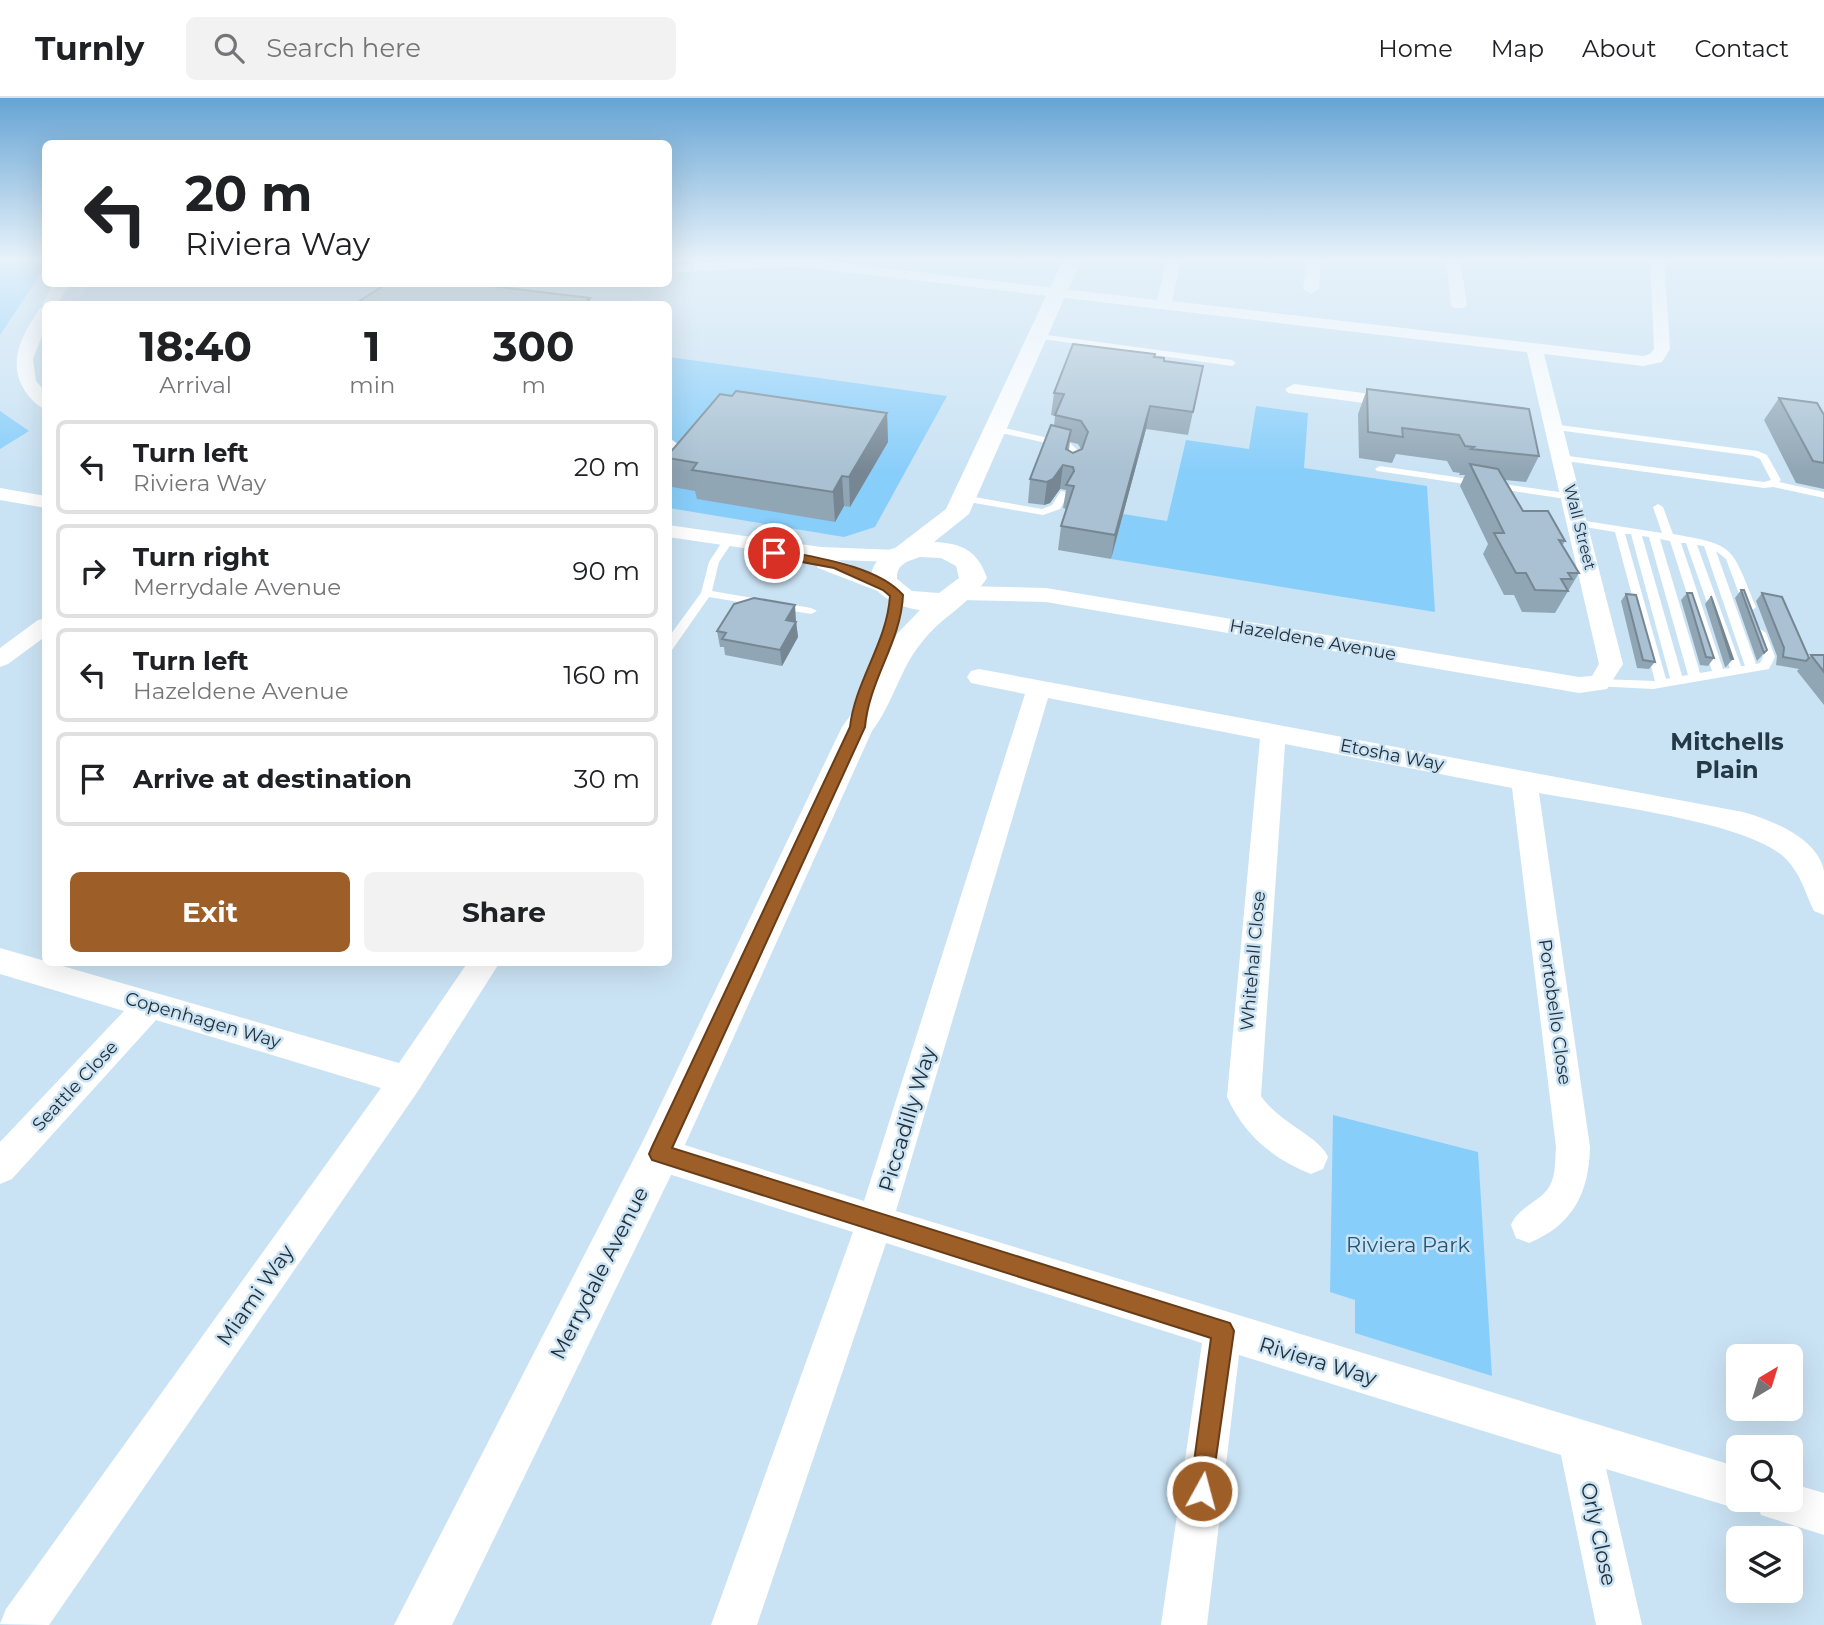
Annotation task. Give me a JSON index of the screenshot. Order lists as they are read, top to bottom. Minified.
{"streets":{"street":["Wall Street","Hazeldene Avenue","Etosha Way","Whitehall Close","Portobello Close","Copenhagen Way","Seattle Close","Piccadilly Way","Merrydale Avenue","Miami Way","Riviera Way","Orly Close"]},"crossings":[["Wall Street","Hazeldene Avenue"],["Hazeldene Avenue","Merrydale Avenue"],["Etosha Way","Whitehall Close"],["Etosha Way","Portobello Close"],["Etosha Way","Piccadilly Way"],["Copenhagen Way","Seattle Close"],["Copenhagen Way","Miami Way"],["Piccadilly Way","Riviera Way"],["Merrydale Avenue","Riviera Way"],["Riviera Way","Orly Close"]],"districts":["Mitchells Plain"],"parks":["Riviera Park"],"north":"top right","page":{"header":"Turnly","search":"Search here","nav":["Home","Map","About","Contact"],"turn":["20 m","Riviera Way"],"eta":["18:40","Arrival","1","min","300","m"],"list":[{"name":"Turn left","note":"Riviera Way","value":"20 m"},{"name":"Turn right","note":"Merrydale Avenue","value":"90 m"},{"name":"Turn left","note":"Hazeldene Avenue","value":"160 m"},{"name":"Arrive at destination","value":"30 m"}],"buttons":["Exit","Share"]}}
